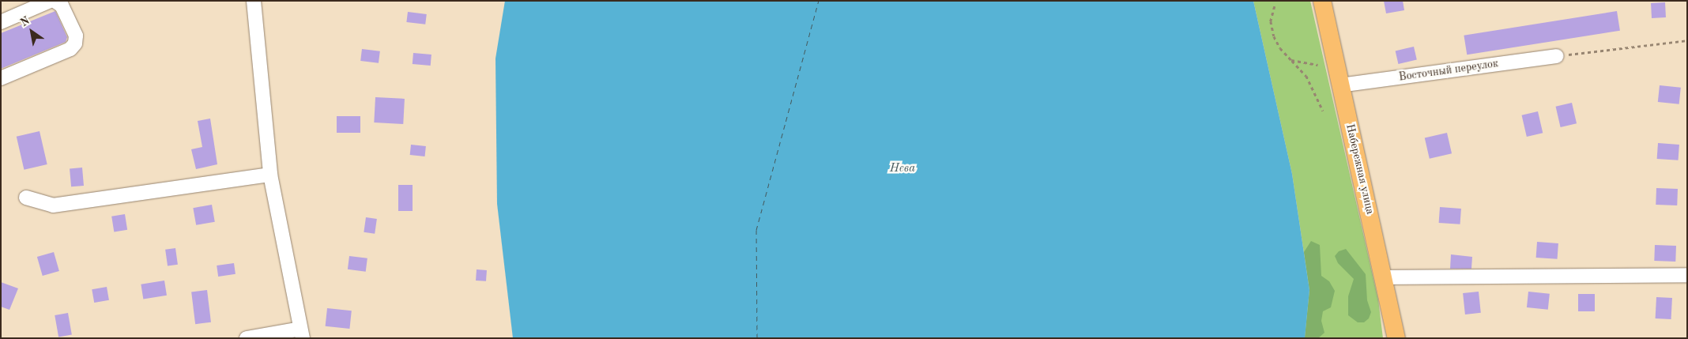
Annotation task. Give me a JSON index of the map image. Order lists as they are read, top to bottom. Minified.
{"streets":{"main road":["Набережная улица"],"street":["Восточный переулок"]},"crossings":[["Восточный переулок","Набережная улица"]],"water":["Нева"],"north":"top left"}
